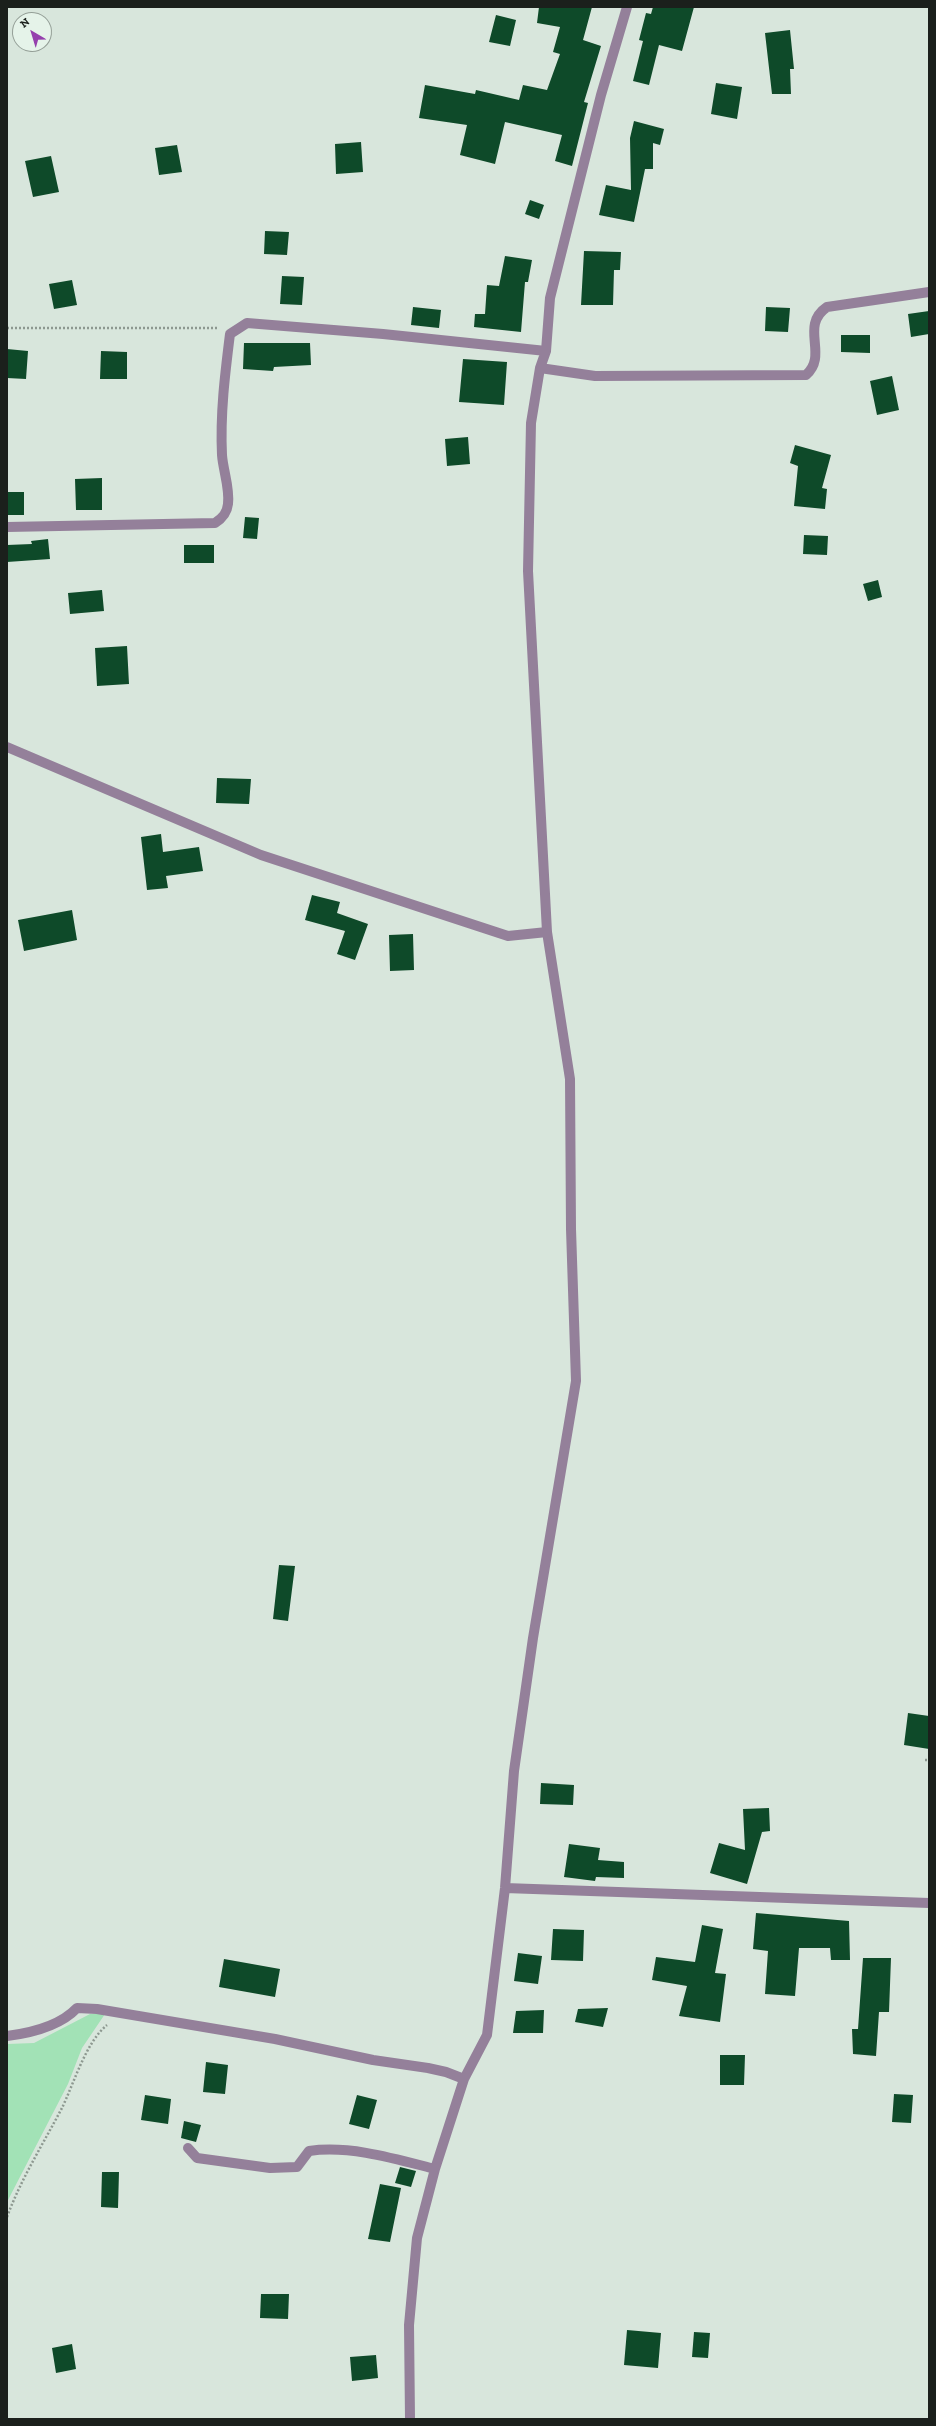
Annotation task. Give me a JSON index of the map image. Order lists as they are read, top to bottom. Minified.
{"north":"top left"}
